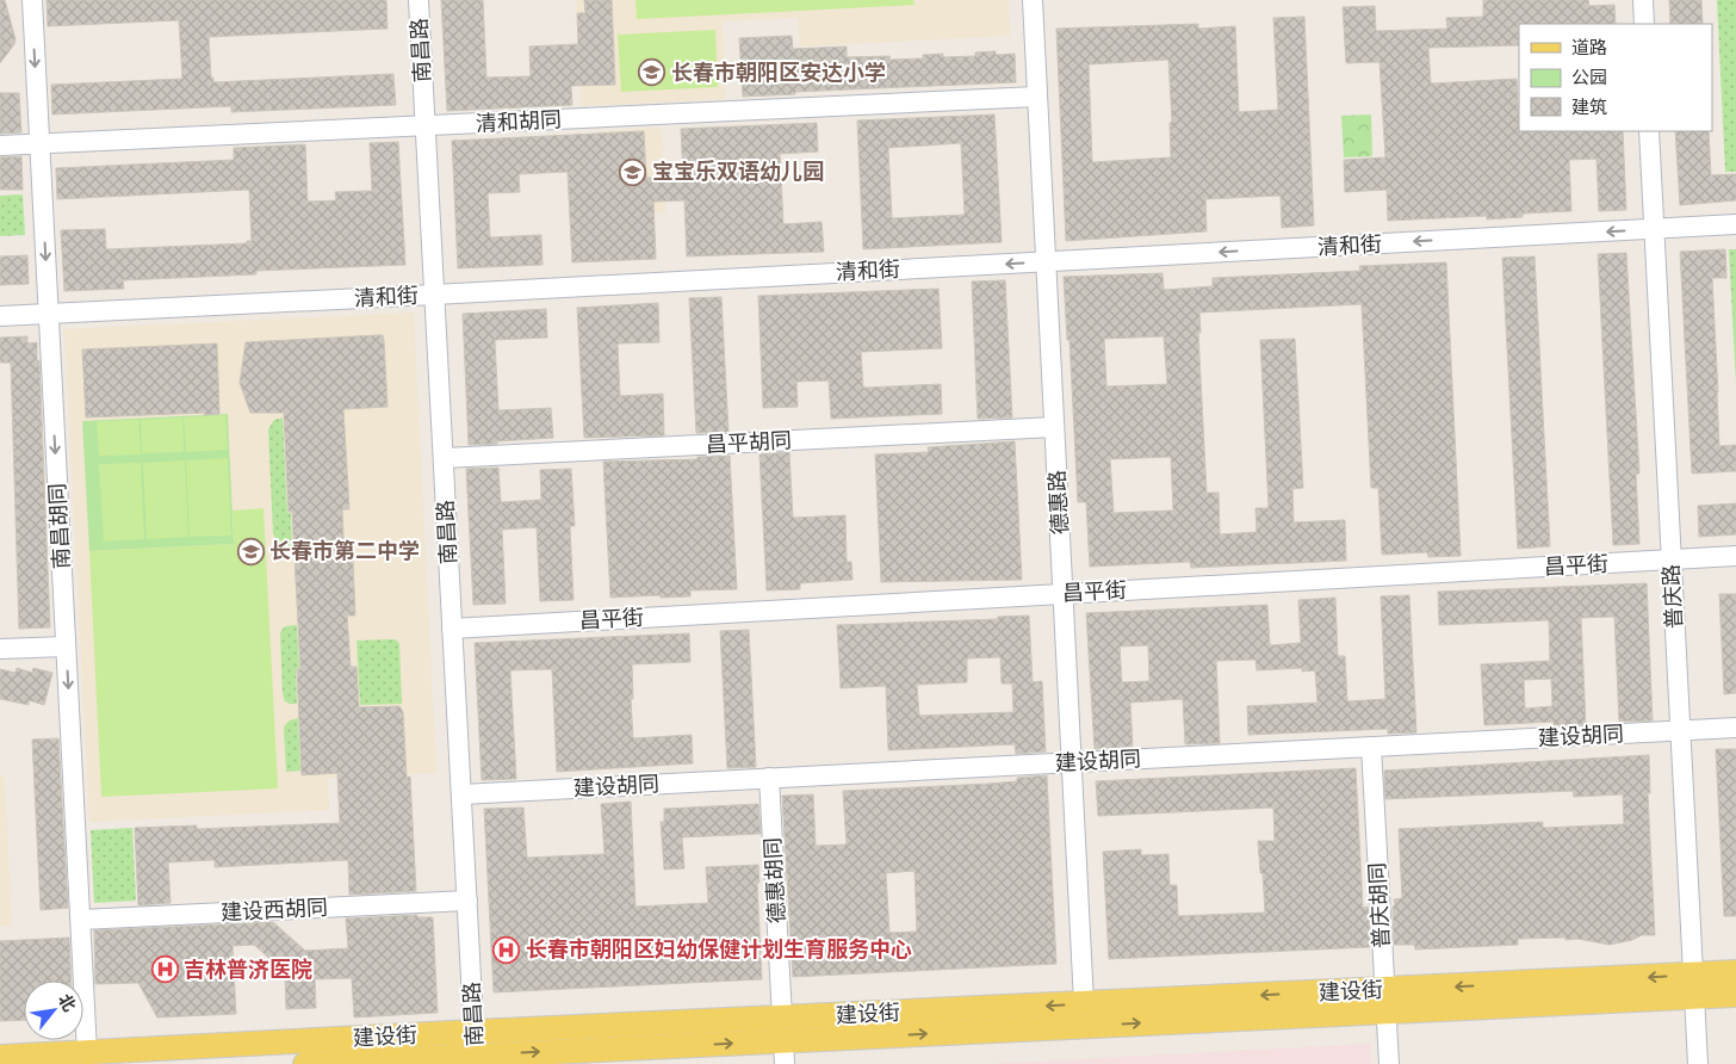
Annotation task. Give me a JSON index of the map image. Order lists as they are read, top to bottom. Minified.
{"streets":{"main road":["建设街"],"street":["南昌路","清和胡同","清和街","昌平胡同","德惠路","南昌胡同","昌平街","普庆路","建设胡同","德惠胡同","普庆胡同","建设西胡同"]},"crossings":[["南昌路","清和胡同"],["南昌路","清和街"],["南昌路","昌平胡同"],["南昌路","昌平街"],["南昌路","建设胡同"],["南昌路","建设西胡同"],["南昌路","建设街"],["清和胡同","德惠路"],["清和胡同","南昌胡同"],["清和街","德惠路"],["清和街","南昌胡同"],["清和街","普庆路"],["昌平胡同","德惠路"],["德惠路","昌平街"],["德惠路","建设胡同"],["德惠路","建设街"],["南昌胡同","建设西胡同"],["南昌胡同","建设街"],["昌平街","普庆路"],["普庆路","建设胡同"],["普庆路","建设街"],["建设胡同","德惠胡同"],["建设胡同","普庆胡同"],["德惠胡同","建设街"],["普庆胡同","建设街"]],"one_way":["清和街","南昌胡同"],"places":{"school or university":["长春市朝阳区安达小学","宝宝乐双语幼儿园","长春市第二中学"],"hospital":["长春市朝阳区妇幼保健计划生育服务中心","吉林普济医院"]},"legend":["道路","公园","建筑"],"north":"top right"}
